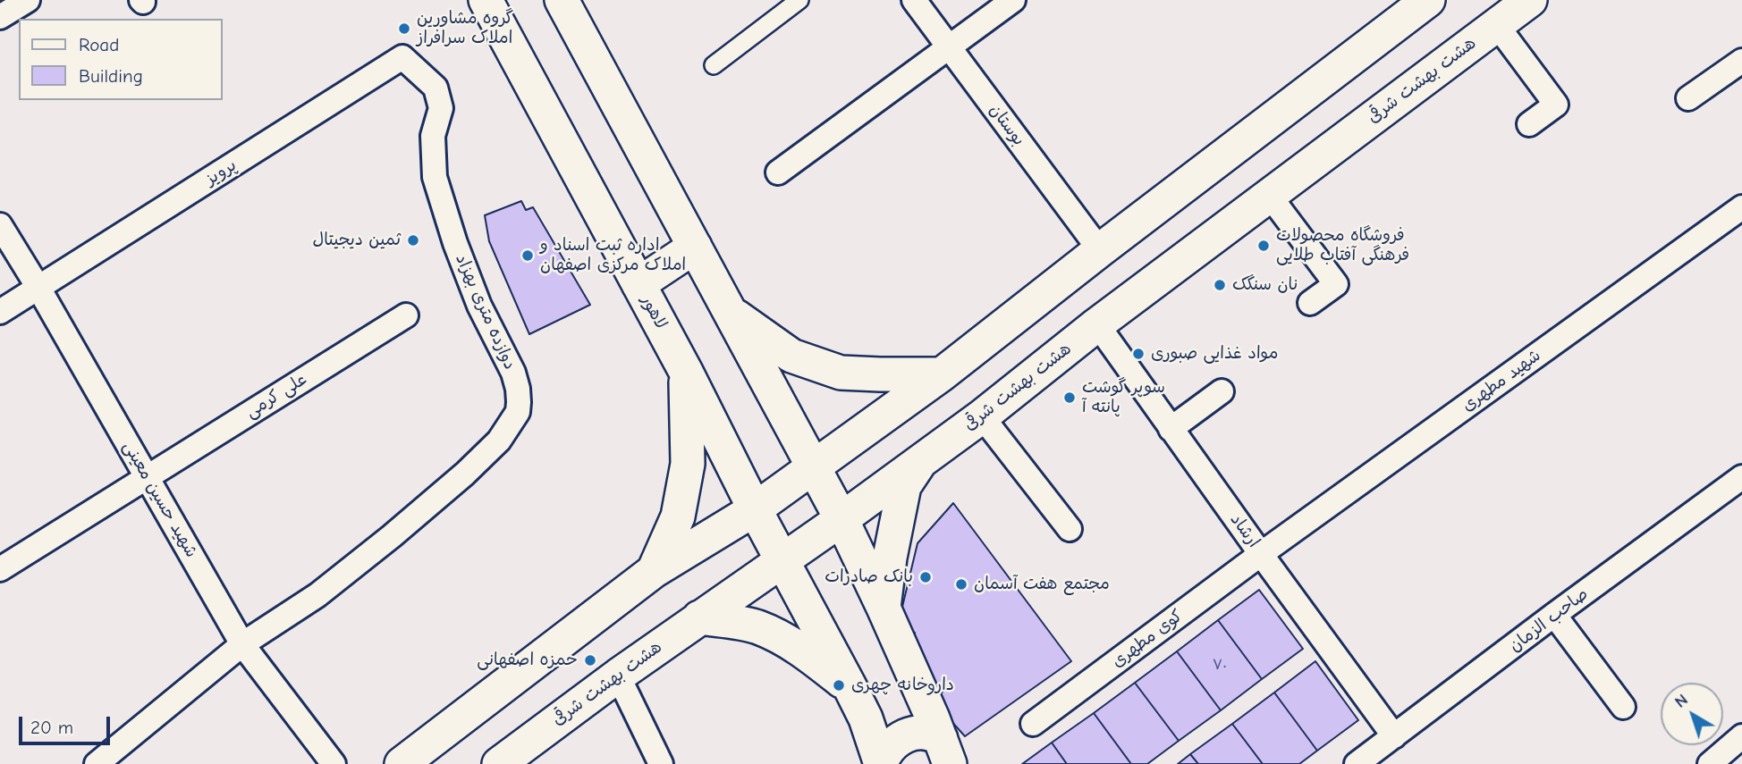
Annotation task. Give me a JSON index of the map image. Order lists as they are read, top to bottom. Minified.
{"streets":{"main road":["هشت بهشت شرقی","لاهور"],"street":["بوستان","پرویز","دوازده متری بهزاد","شهید مطهری","علی کرمی","شهید حسین معینی","ارشاد","صاحب الزمان","کوی مطهری"]},"crossings":[["هشت بهشت شرقی","لاهور"],["هشت بهشت شرقی","ارشاد"],["پرویز","دوازده متری بهزاد"],["پرویز","شهید حسین معینی"],["دوازده متری بهزاد","شهید حسین معینی"],["شهید مطهری","ارشاد"],["شهید مطهری","کوی مطهری"],["علی کرمی","شهید حسین معینی"],["ارشاد","صاحب الزمان"],["ارشاد","کوی مطهری"]],"places":["گروه مشاورین املاک سرافراز","ثمین دیجیتال","فروشگاه محصولات فرهنگی آفتاب طلایی","اداره ثبت اسناد و املاک مرکزی اصفهان","نان سنگک","مواد غذایی صبوری","سوپر گوشت پانته آ","بانک صادرات","مجتمع هفت آسمان","حمزه اصفهانی","داروخانه چهری"],"house_numbers":["۷۰"],"legend":["Road","Building"],"scale_bar":"20 m","north":"top left"}
